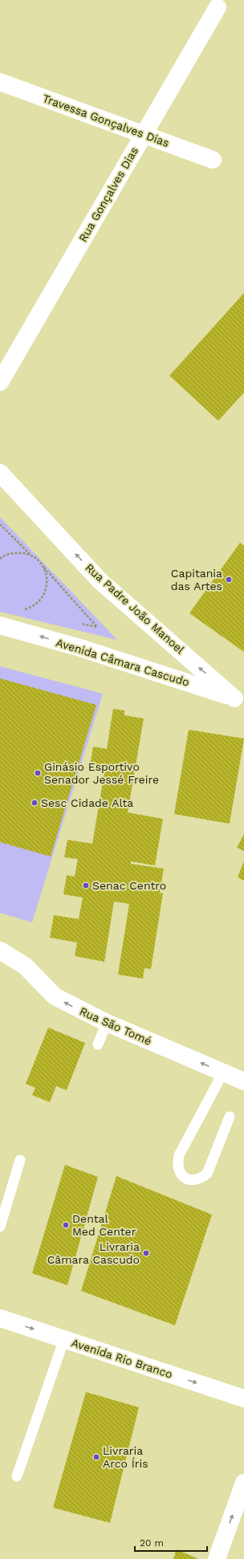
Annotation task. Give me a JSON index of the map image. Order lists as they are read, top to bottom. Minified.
{"streets":{"street":["Travessa Gonçalves Dias","Rua Gonçalves Dias","Rua Padre João Manoel","Avenida Câmara Cascudo","Rua São Tomé","Avenida Rio Branco"]},"crossings":[["Travessa Gonçalves Dias","Rua Gonçalves Dias"],["Rua Padre João Manoel","Avenida Câmara Cascudo"]],"one_way":["Rua Padre João Manoel","Avenida Câmara Cascudo","Rua São Tomé","Avenida Rio Branco"],"places":["Capitania das Artes","Ginásio Esportivo Senador Jessé Freire","Sesc Cidade Alta","Senac Centro","Dental Med Center","Livraria Câmara Cascudo","Livraria Arco Íris"],"scale_bar":"20 m"}
